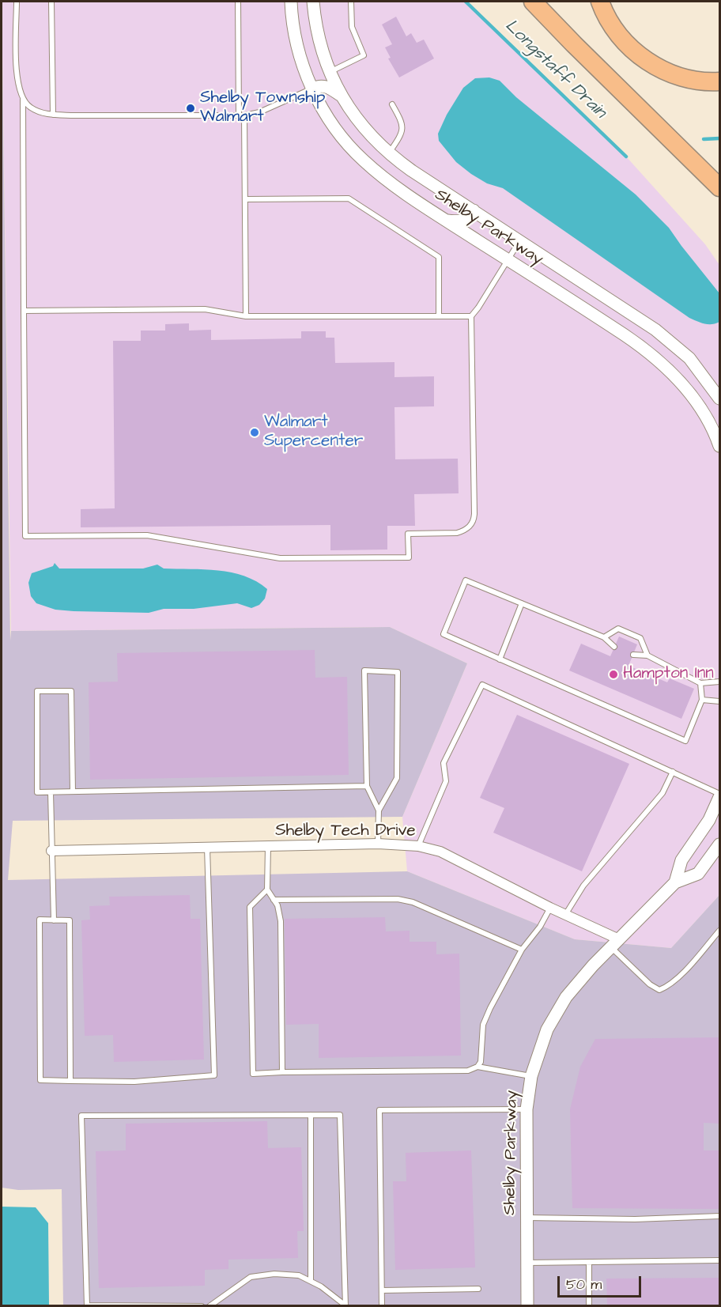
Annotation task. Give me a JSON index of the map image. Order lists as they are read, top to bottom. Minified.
{"streets":{"street":["Shelby Parkway","Shelby Tech Drive"]},"crossings":[["Shelby Parkway","Shelby Tech Drive"]],"water":["Longstaff Drain"],"places":["Shelby Township Walmart","Walmart Supercenter","Hampton Inn"],"scale_bar":"50 m"}
